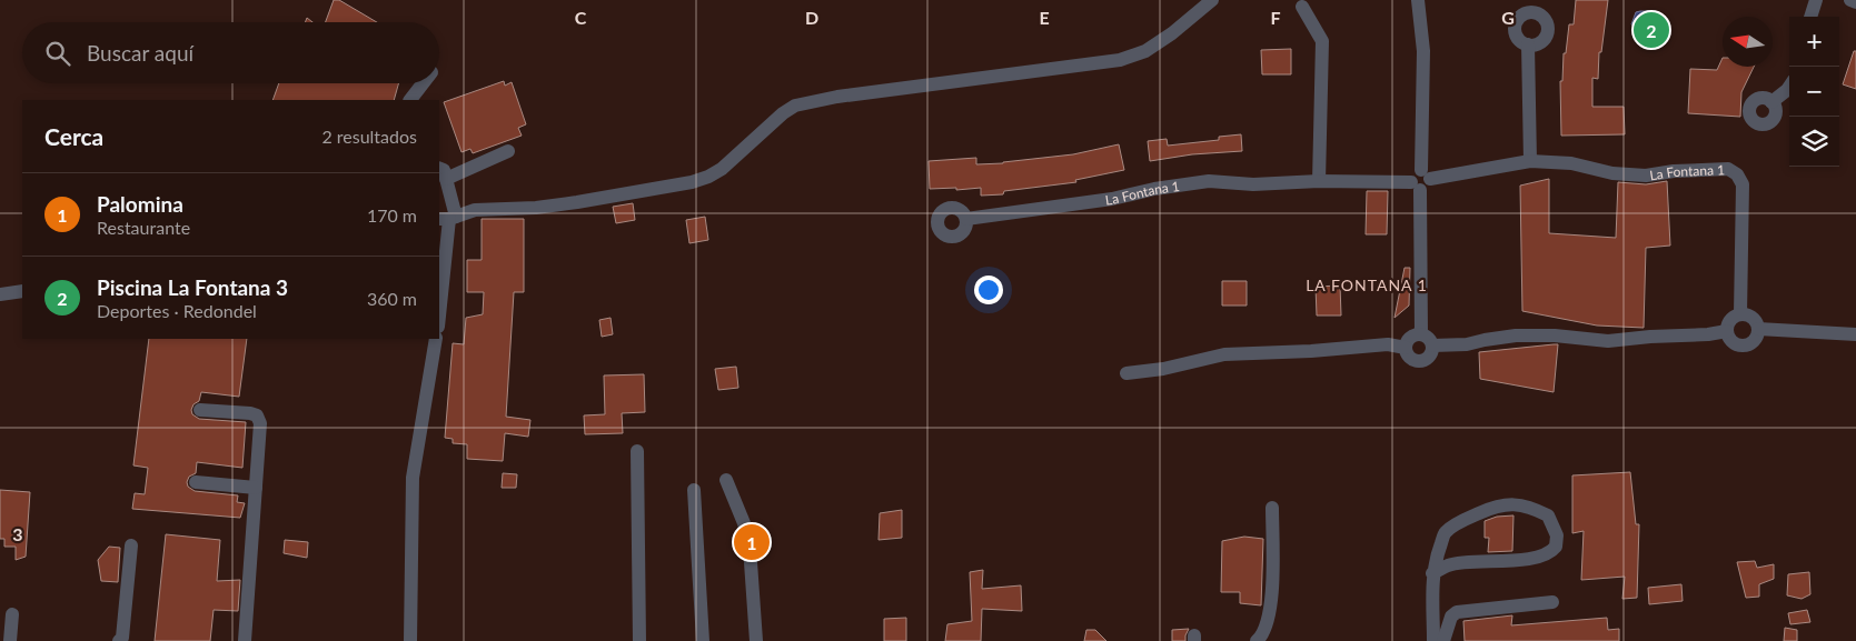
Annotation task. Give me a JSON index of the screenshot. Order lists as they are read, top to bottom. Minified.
{"streets":{"street":["La Fontana 1"]},"districts":["LA FONTANA 1"],"north":"left","page":{"pins":["2","1"],"map_buttons":["+","−"],"search":"Buscar aquí","heading":["Cerca","2 resultados"],"list":[{"mark":"1","name":"Palomina","note":"Restaurante","value":"170 m"},{"mark":"2","name":"Piscina La Fontana 3","note":"Deportes · Redondel","value":"360 m"}]},"grid":{"columns":["C","D","E","F","G"],"rows":["3"]}}
